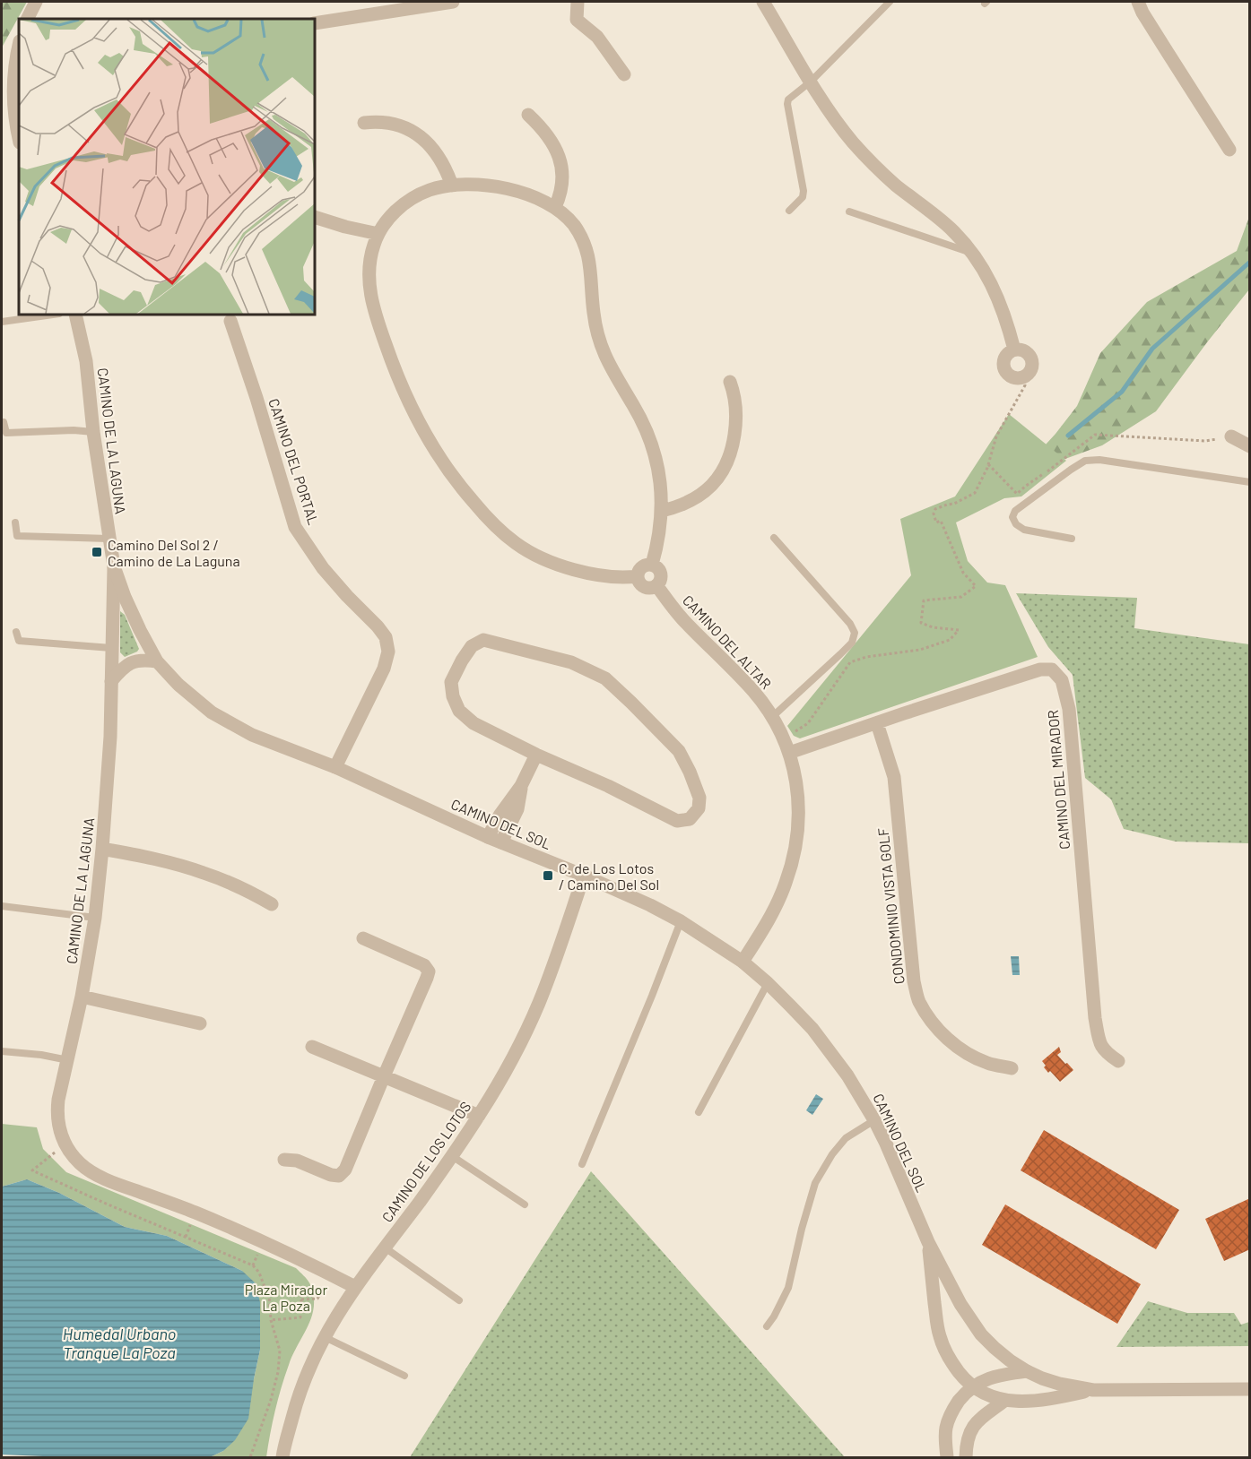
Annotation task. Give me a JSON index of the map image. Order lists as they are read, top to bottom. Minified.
{"streets":{"street":["CAMINO DE LA LAGUNA","CAMINO DEL PORTAL","CAMINO DEL ALTAR","CAMINO DEL MIRADOR","CAMINO DEL SOL","CONDOMINIO VISTA GOLF","CAMINO DE LOS LOTOS"]},"crossings":[["CAMINO DE LA LAGUNA","CAMINO DEL SOL"],["CAMINO DE LA LAGUNA","CAMINO DE LOS LOTOS"],["CAMINO DEL PORTAL","CAMINO DEL SOL"],["CAMINO DEL ALTAR","CAMINO DEL MIRADOR"],["CAMINO DEL ALTAR","CAMINO DEL SOL"],["CAMINO DEL MIRADOR","CONDOMINIO VISTA GOLF"],["CAMINO DEL SOL","CAMINO DE LOS LOTOS"]],"water":["Humedal Urbano Tranque La Poza"],"parks":["Plaza Mirador La Poza"],"places":{"transit":["Camino Del Sol 2 / Camino de La Laguna","C. de Los Lotos / Camino Del Sol"]}}
